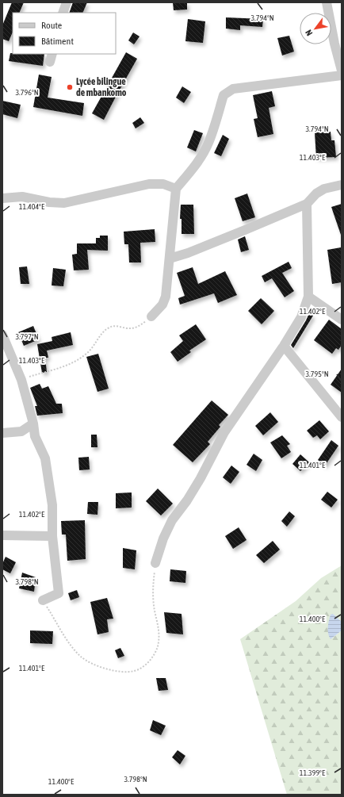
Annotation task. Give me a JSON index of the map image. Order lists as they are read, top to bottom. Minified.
{"places":["Lycée bilingue de mbankomo"],"legend":["Route","Bâtiment"],"north":"bottom left","coordinates":["3.794°N","3.796°N","11.403°E","11.404°E","11.402°E","3.797°N","3.795°N","11.401°E","3.798°N","11.400°E","11.399°E"]}
